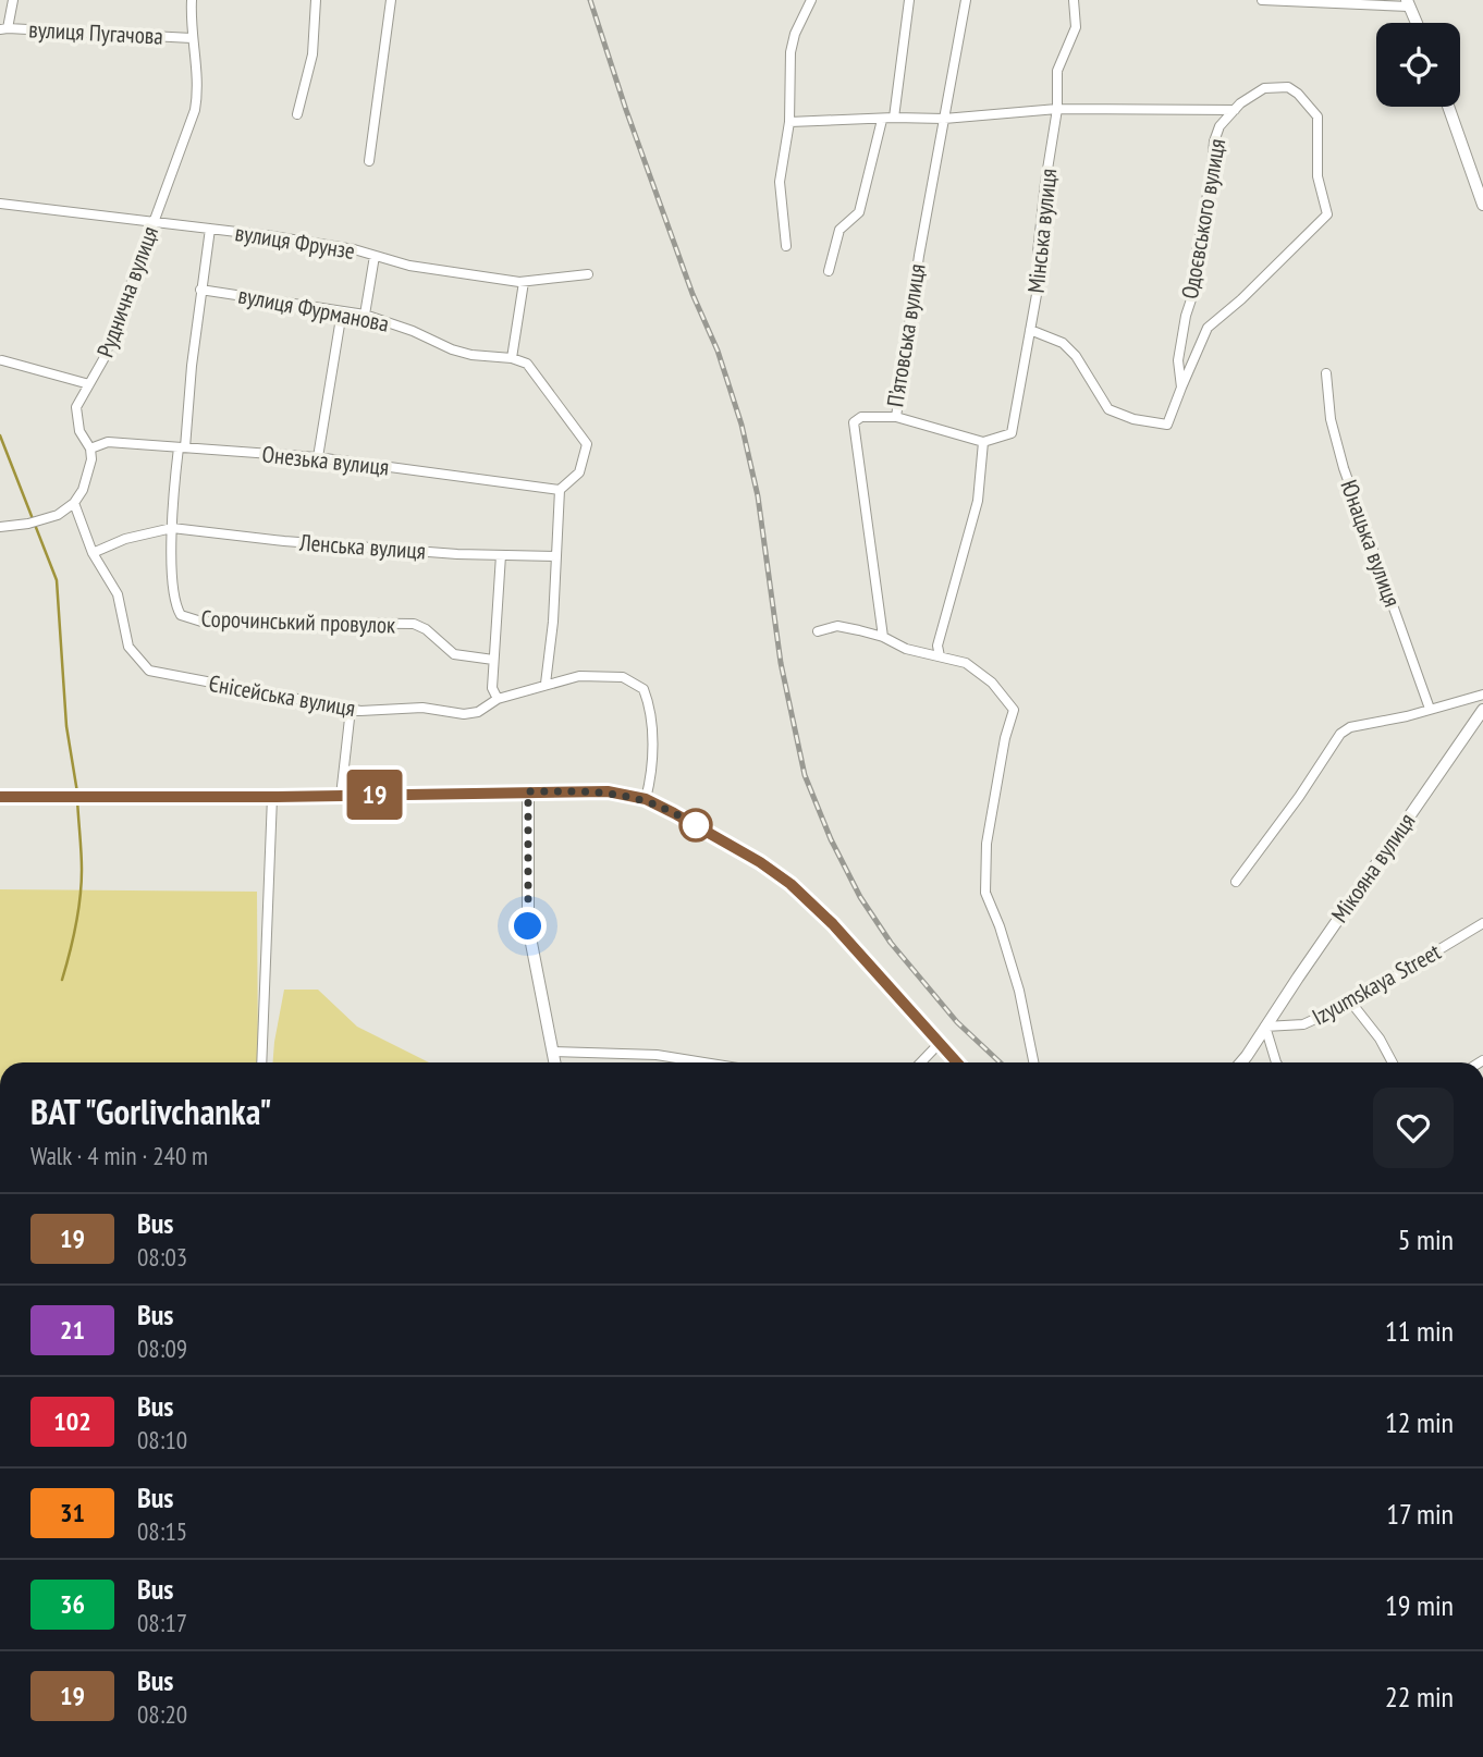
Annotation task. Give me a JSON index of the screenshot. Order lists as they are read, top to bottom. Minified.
{"streets":{"street":["вулиця Пугачова","Одоєвського вулиця","Мінська вулиця","вулиця Фрунзе","Руднична вулиця","вулиця Фурманова","П’ятовська вулиця","Онезька вулиця","Юнацька вулиця","Ленська вулиця","Сорочинський провулок","Єнісейська вулиця","Мікояна вулиця","Izyumskaya Street"]},"crossings":[["вулиця Пугачова","Руднична вулиця"],["Одоєвського вулиця","Мінська вулиця"],["вулиця Фрунзе","Руднична вулиця"],["Руднична вулиця","Онезька вулиця"],["Ленська вулиця","Сорочинський провулок"],["Ленська вулиця","Єнісейська вулиця"],["Мікояна вулиця","Izyumskaya Street"]],"lines":["bus line 19"],"page":{"on_map":"19","heading":["BAT \"Gorlivchanka\"","Walk · 4 min · 240 m"],"list":[{"mark":"19","name":"Bus","note":"08:03","value":"5 min"},{"mark":"21","name":"Bus","note":"08:09","value":"11 min"},{"mark":"102","name":"Bus","note":"08:10","value":"12 min"},{"mark":"31","name":"Bus","note":"08:15","value":"17 min"},{"mark":"36","name":"Bus","note":"08:17","value":"19 min"},{"mark":"19","name":"Bus","note":"08:20","value":"22 min"}]}}
